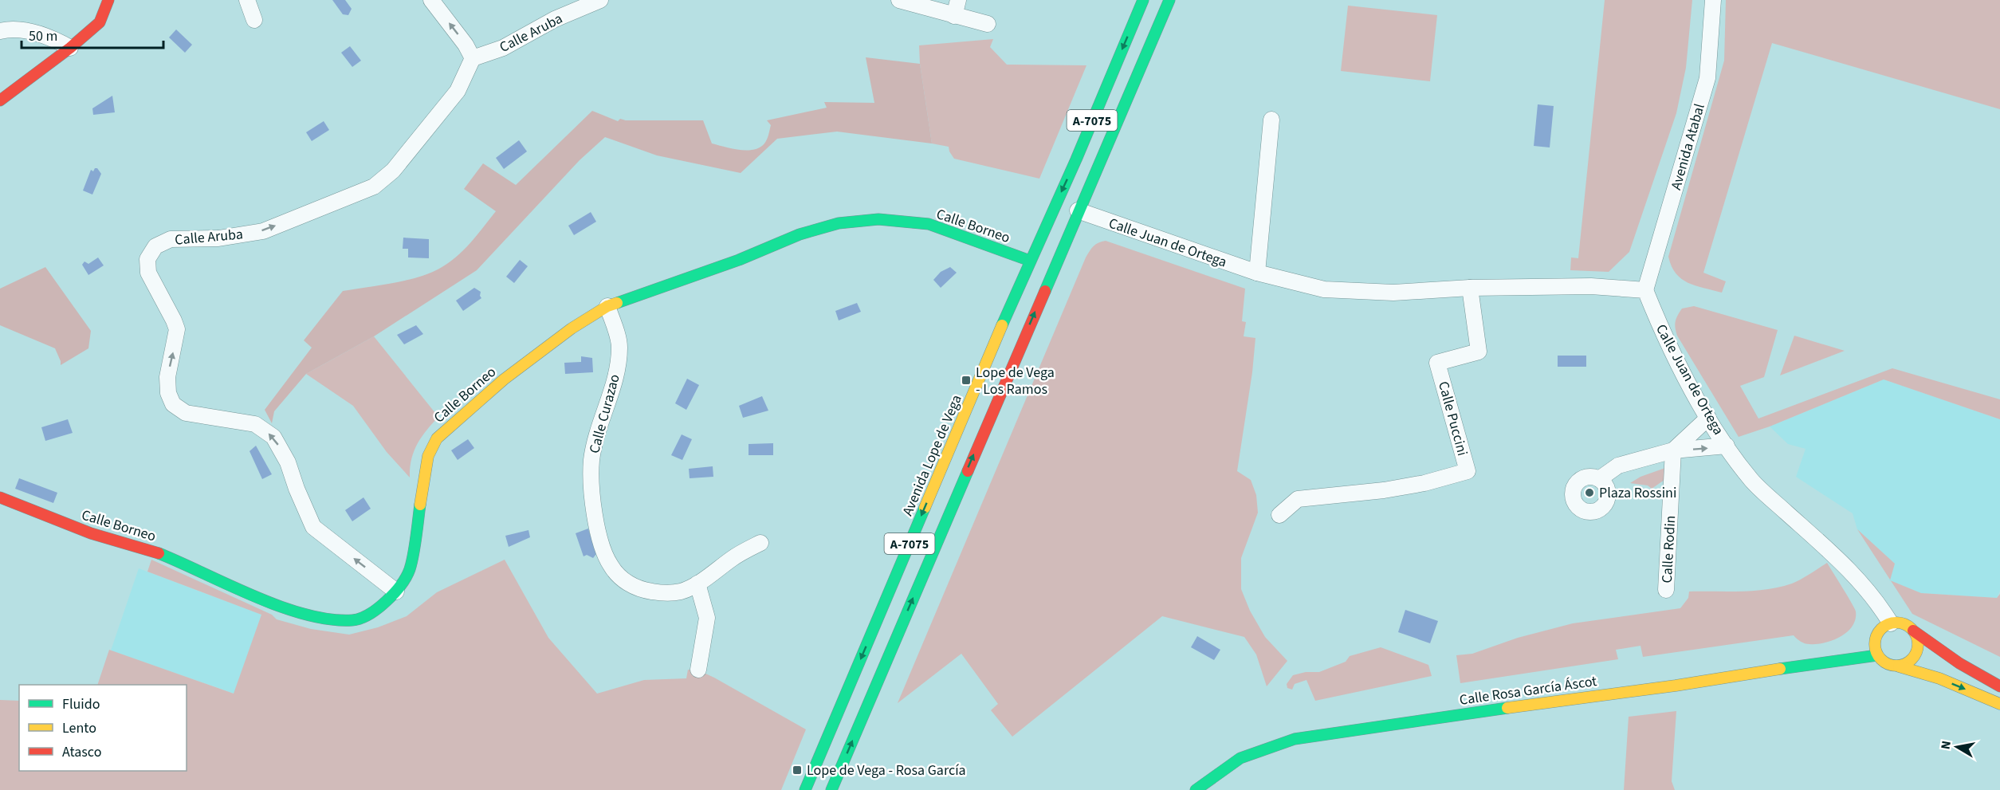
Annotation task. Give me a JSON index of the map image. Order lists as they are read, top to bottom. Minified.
{"streets":{"street":["Calle Aruba","A-7075","Avenida Atabal","Calle Borneo","Calle Juan de Ortega","Calle Curazao","Calle Puccini","Avenida Lope de Vega","Calle Rodin","Calle Rosa García Áscot"]},"crossings":[["Calle Aruba","Calle Borneo"],["A-7075","Calle Juan de Ortega"],["Avenida Atabal","Calle Juan de Ortega"],["Calle Borneo","Calle Curazao"],["Calle Borneo","Avenida Lope de Vega"],["Calle Juan de Ortega","Calle Puccini"],["Calle Juan de Ortega","Calle Rosa García Áscot"]],"places":{"transit":["Lope de Vega - Los Ramos","Lope de Vega - Rosa García"],"other":["Plaza Rossini"]},"legend":["Fluido","Lento","Atasco"],"scale_bar":"50 m","north":"left"}
